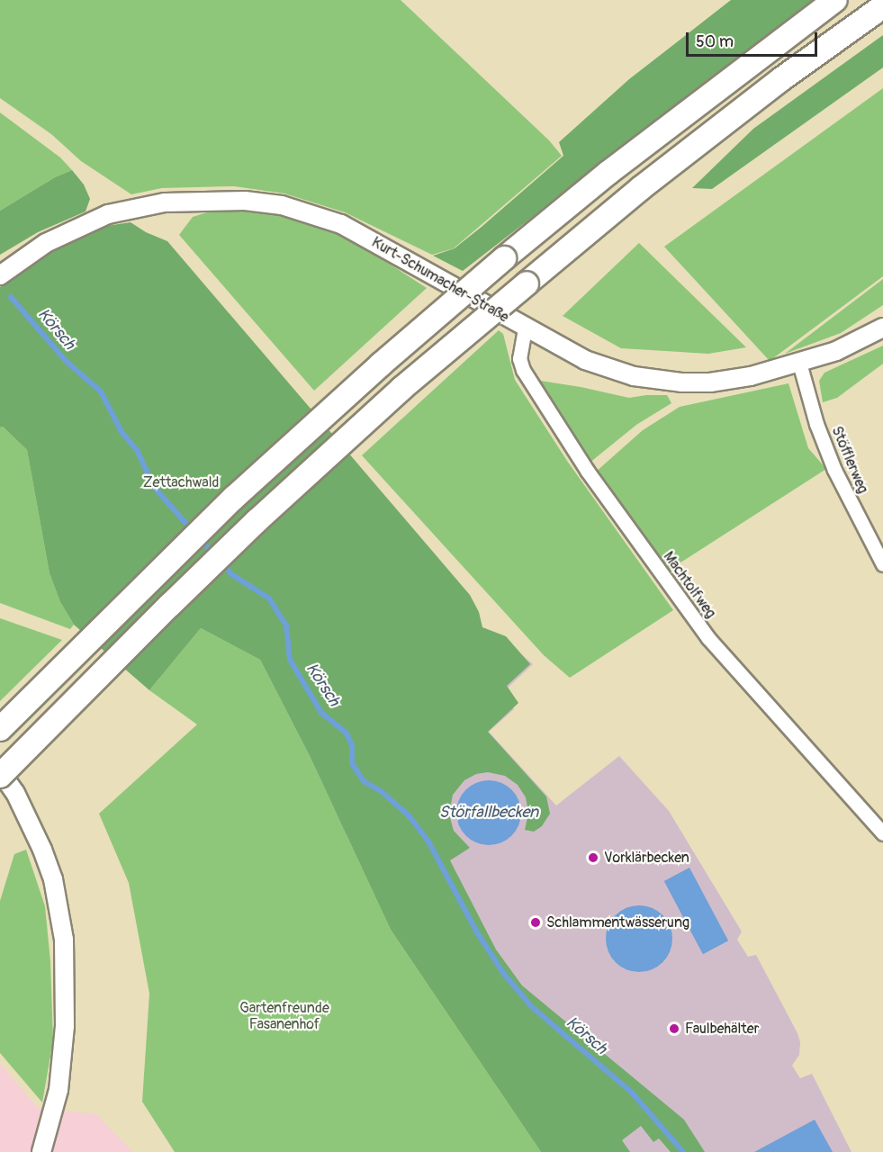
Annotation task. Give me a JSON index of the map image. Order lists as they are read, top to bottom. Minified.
{"streets":{"street":["Kurt-Schumacher-Straße","Stöfflerweg","Machtolfweg"]},"crossings":[["Kurt-Schumacher-Straße","Stöfflerweg"],["Kurt-Schumacher-Straße","Machtolfweg"]],"water":["Körsch","Störfallbecken"],"parks":["Zettachwald","Gartenfreunde Fasanenhof"],"places":["Vorklärbecken","Schlammentwässerung","Faulbehälter"],"scale_bar":"50 m"}
